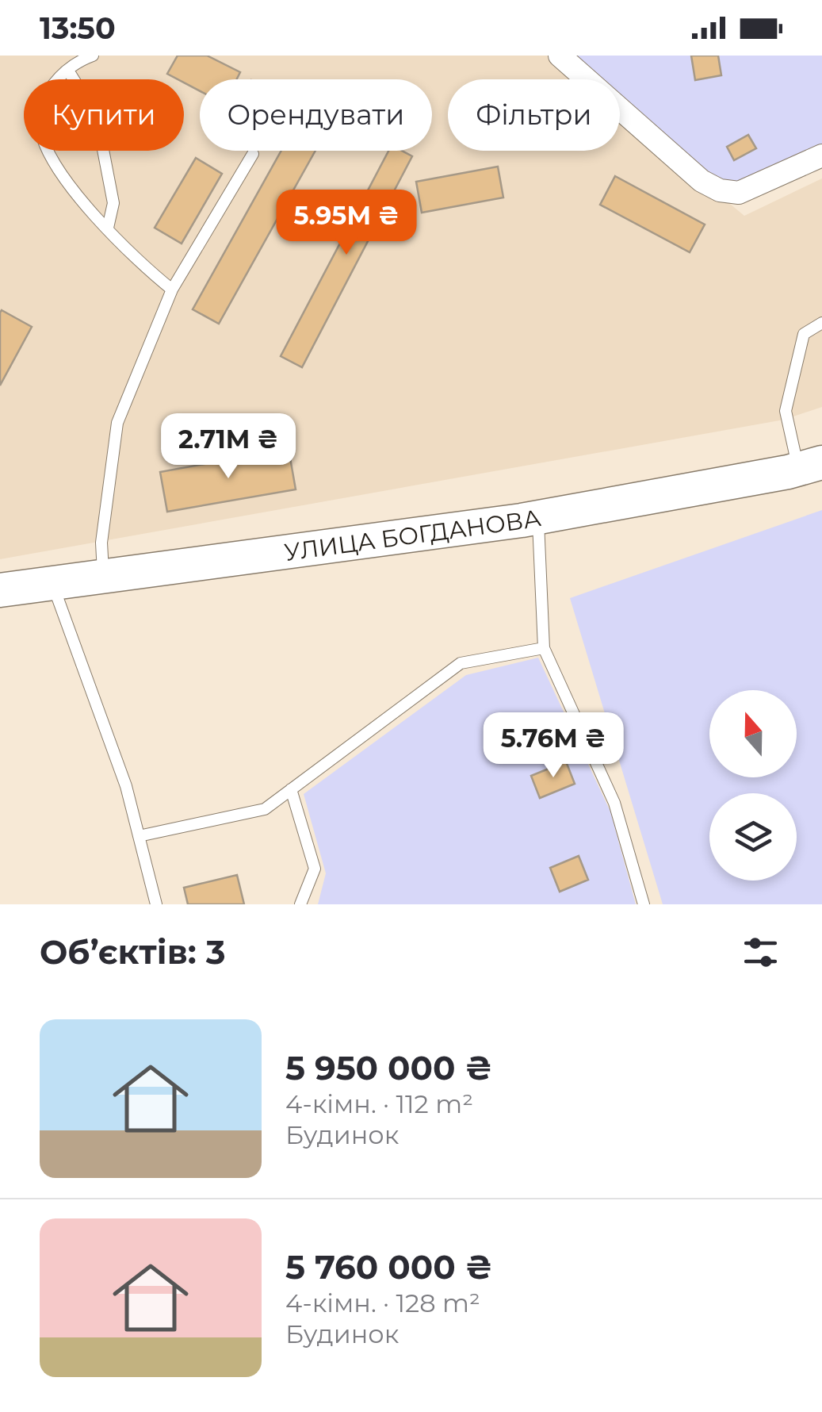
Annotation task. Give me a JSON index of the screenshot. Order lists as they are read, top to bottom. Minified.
{"streets":{"main road":["УЛИЦА БОГДАНОВА"]},"north":"top","page":{"status":"13:50","chip":["Купити","Орендувати","Фільтри"],"price":["5.95M ₴","2.71M ₴","5.76M ₴"],"heading":"Об’єктів: 3","list":[{"name":"5 950 000 ₴","note":"4-кімн. · 112 m² · Будинок"},{"name":"5 760 000 ₴","note":"4-кімн. · 128 m² · Будинок"}]}}
